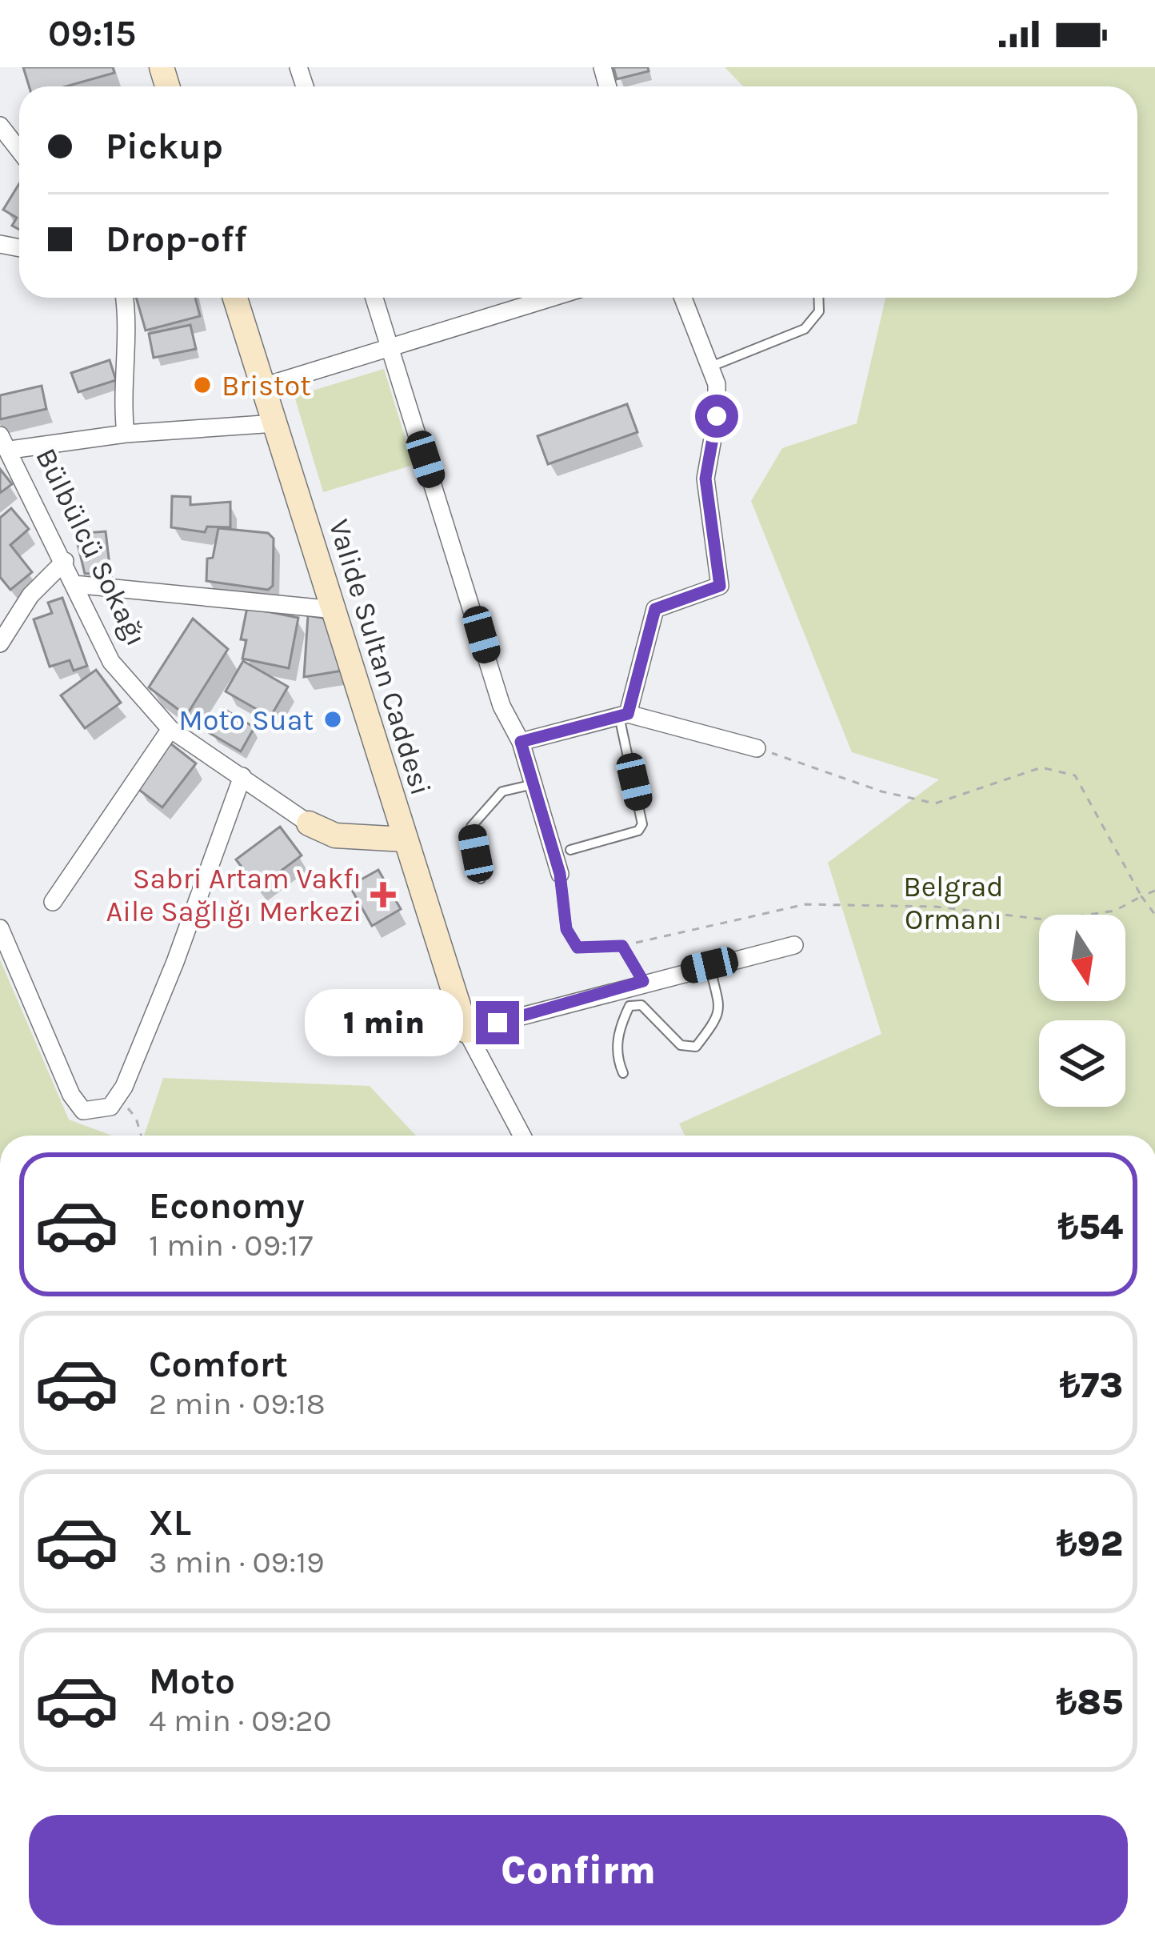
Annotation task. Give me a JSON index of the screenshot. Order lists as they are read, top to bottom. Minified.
{"streets":{"street":["Bülbülcü Sokağı","Valide Sultan Caddesi"]},"crossings":[["Bülbülcü Sokağı","Valide Sultan Caddesi"]],"parks":["Belgrad Ormanı"],"places":{"other":["Bristot","Moto Suat"],"health":["Sabri Artam Vakfı Aile Sağlığı Merkezi"]},"north":"bottom","page":{"status":"09:15","banner":["Pickup","Drop-off"],"bubble":"1 min","list":[{"name":"Economy","note":"1 min · 09:17","value":"₺54"},{"name":"Comfort","note":"2 min · 09:18","value":"₺73"},{"name":"XL","note":"3 min · 09:19","value":"₺92"},{"name":"Moto","note":"4 min · 09:20","value":"₺85"}],"buttons":"Confirm"}}
